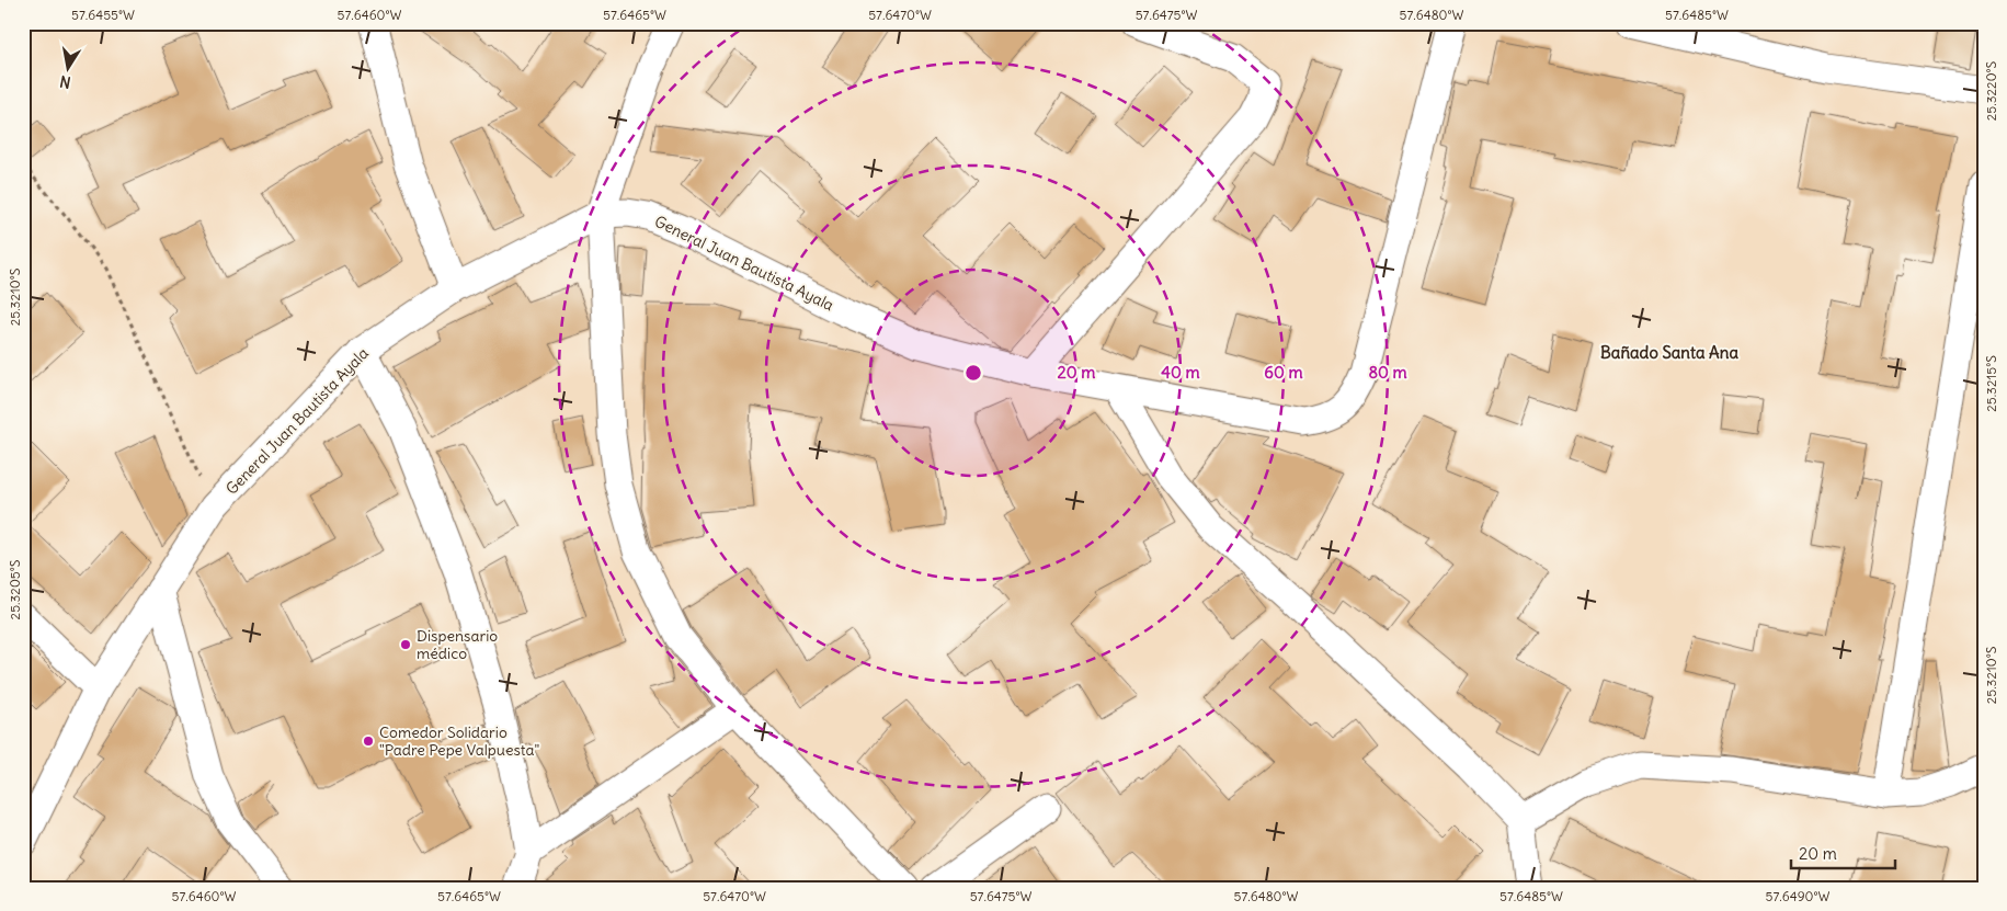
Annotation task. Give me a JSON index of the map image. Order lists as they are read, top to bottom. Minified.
{"streets":{"street":["General Juan Bautista Ayala"]},"districts":["Bañado Santa Ana"],"places":["Dispensario médico","Comedor Solidario \"Padre Pepe Valpuesta\""],"scale_bar":"20 m","north":"bottom","coordinates":["57.6455°W","57.6460°W","57.6465°W","57.6470°W","57.6475°W","57.6480°W","57.6485°W","25.3220°S","25.3210°S","25.3215°S","25.3205°S","57.6490°W"],"rings":["20 m","40 m","60 m","80 m"]}
